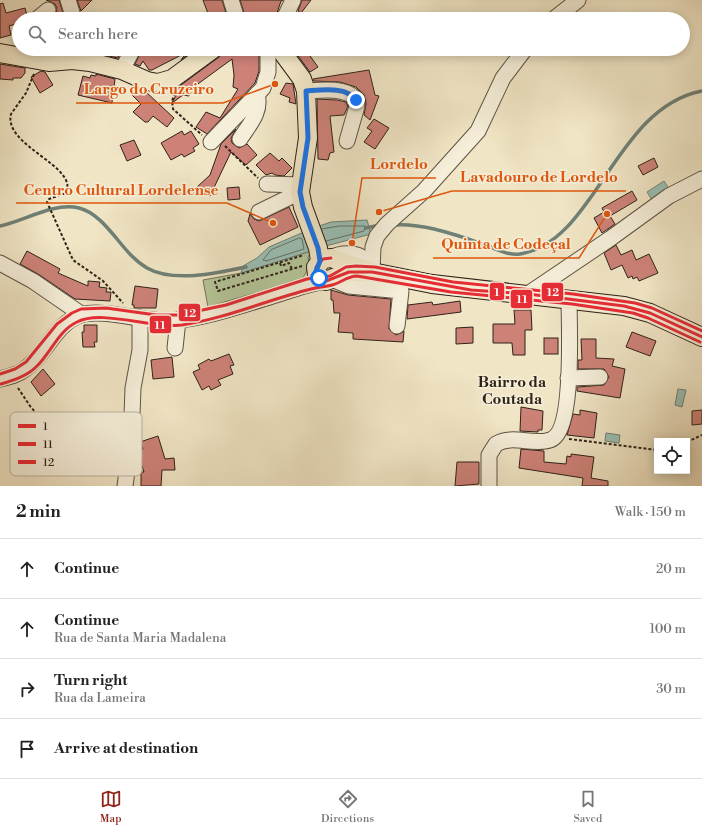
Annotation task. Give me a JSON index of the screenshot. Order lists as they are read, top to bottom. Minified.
{"districts":["Bairro da Coutada"],"places":["Largo do Cruzeiro","Lavadouro de Lordelo","Quinta de Codeçal","Centro Cultural Lordelense","Lordelo"],"lines":["transit line 1","transit line 12","transit line 11"],"legend":["1","11","12"],"page":{"search":"Search here","heading":["2 min","Walk · 150 m"],"list":[["Continue","20 m"],["Continue","Rua de Santa Maria Madalena","100 m"],["Turn right","Rua da Lameira","30 m"],"Arrive at destination"],"nav":["Map","Directions","Saved"]}}
